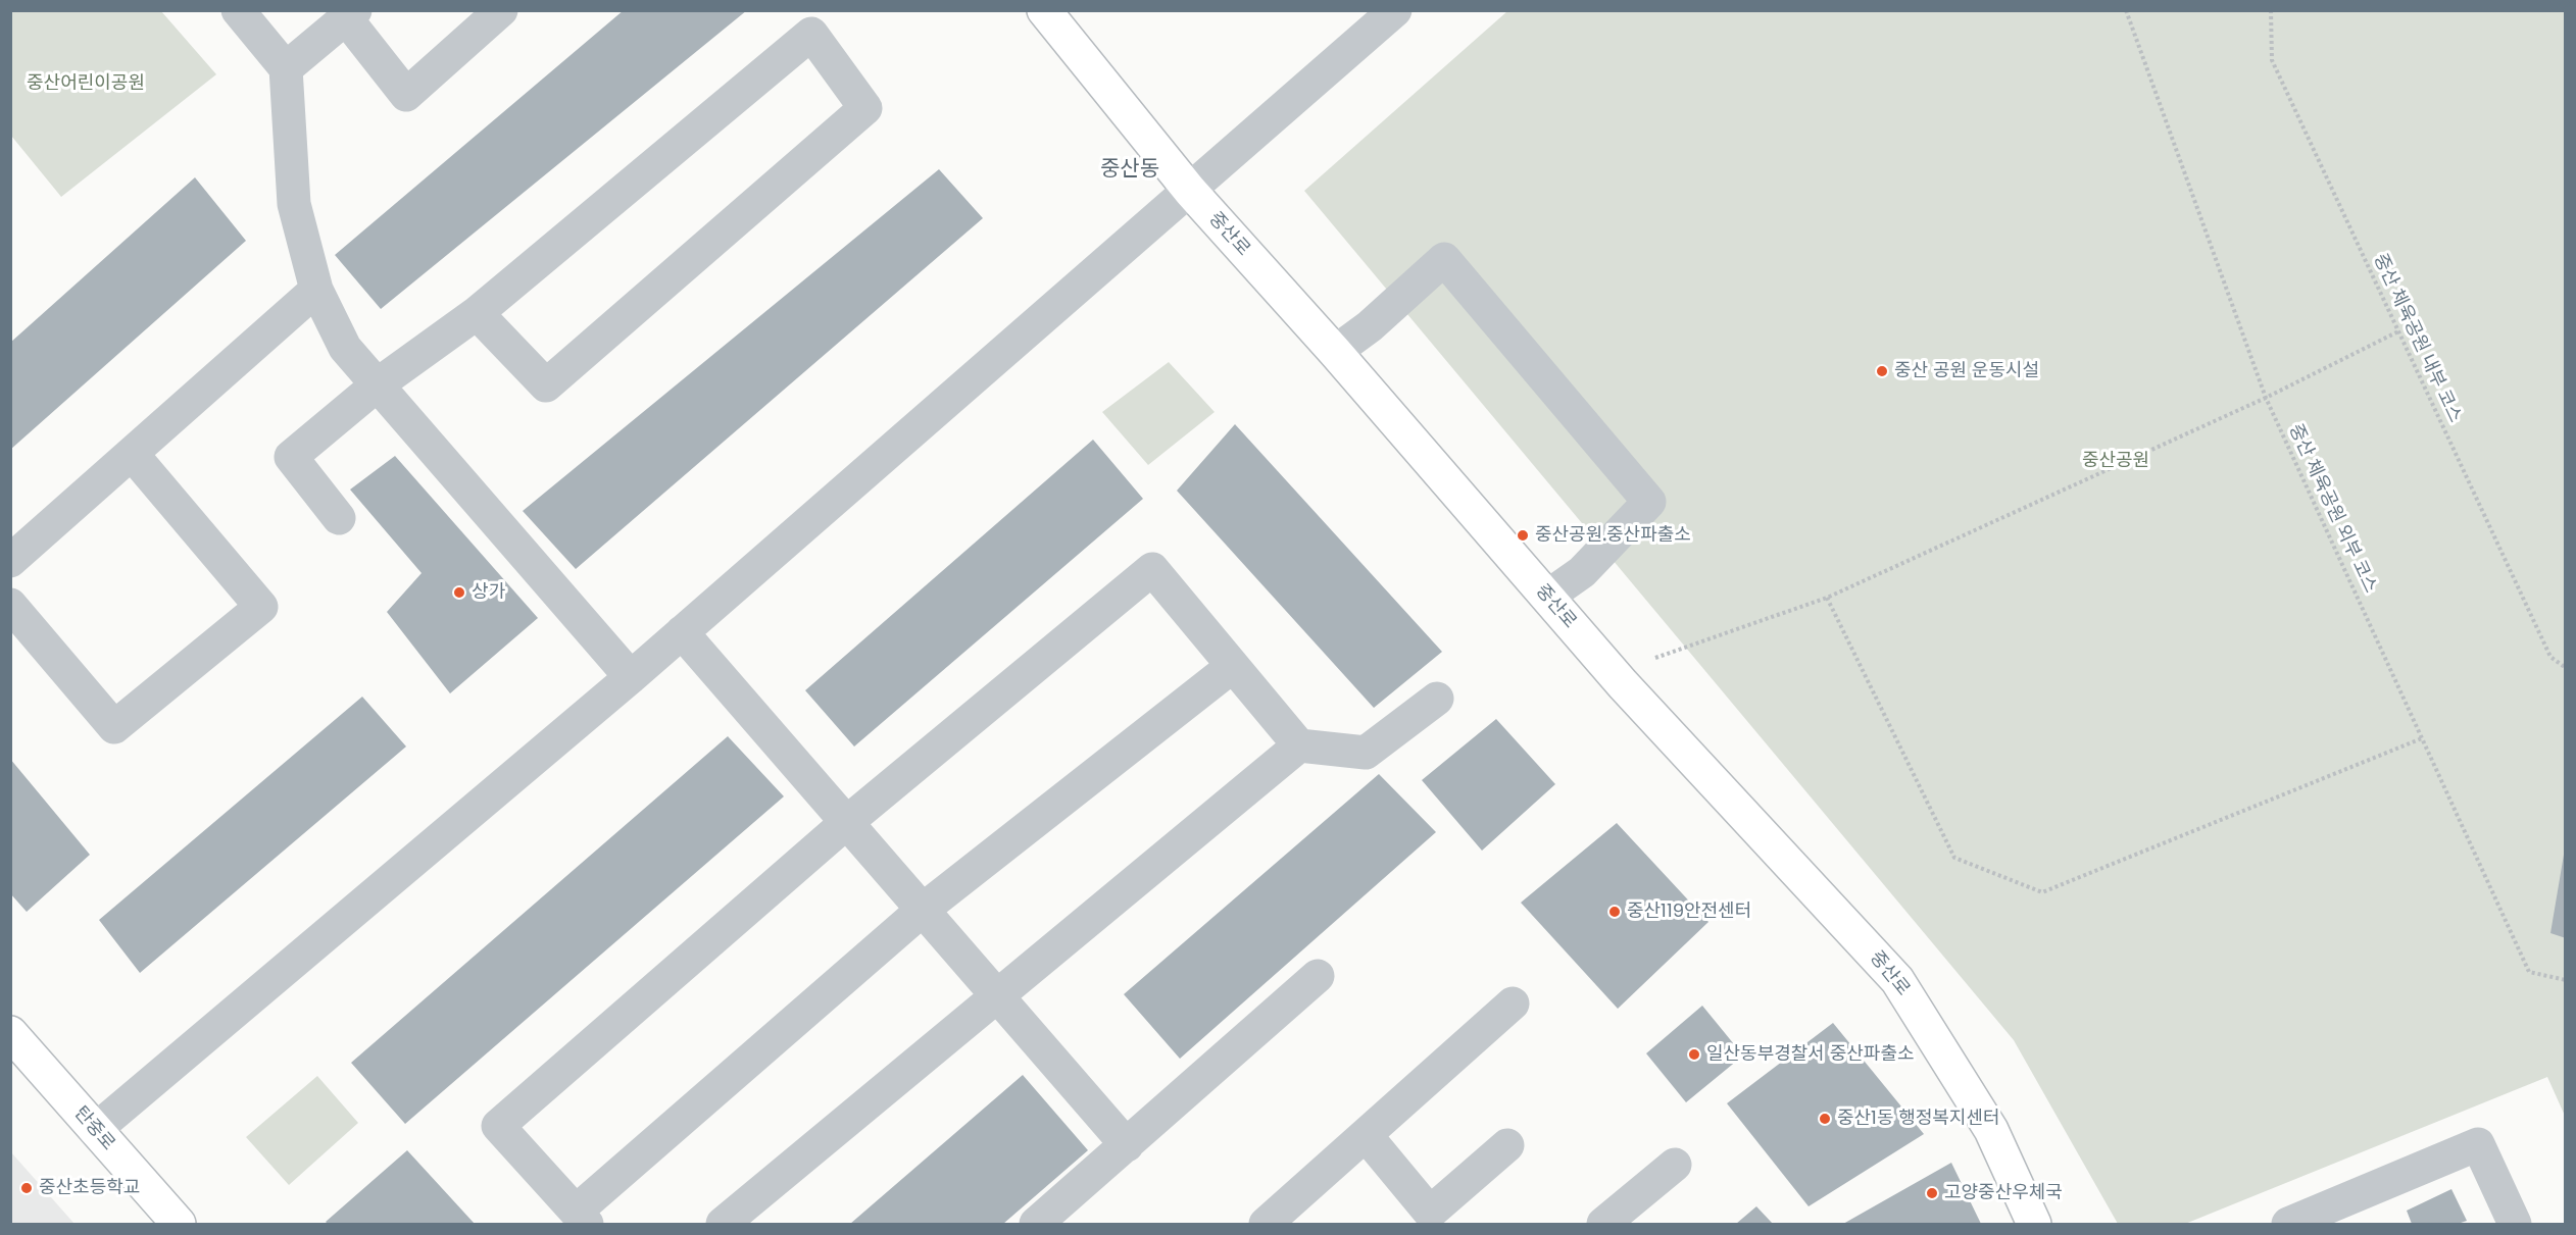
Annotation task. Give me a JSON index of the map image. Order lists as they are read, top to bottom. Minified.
{"streets":{"main road":["중산로","탄중로"],"path":["중산 체육공원 내부 코스","중산 체육공원 외부 코스"]},"districts":["중산동"],"parks":["중산어린이공원","중산공원"],"places":["중산 공원 운동시설","중산공원.중산파출소","상가","중산119안전센터","일산동부경찰서 중산파출소","중산1동 행정복지센터","중산초등학교","고양중산우체국"]}
